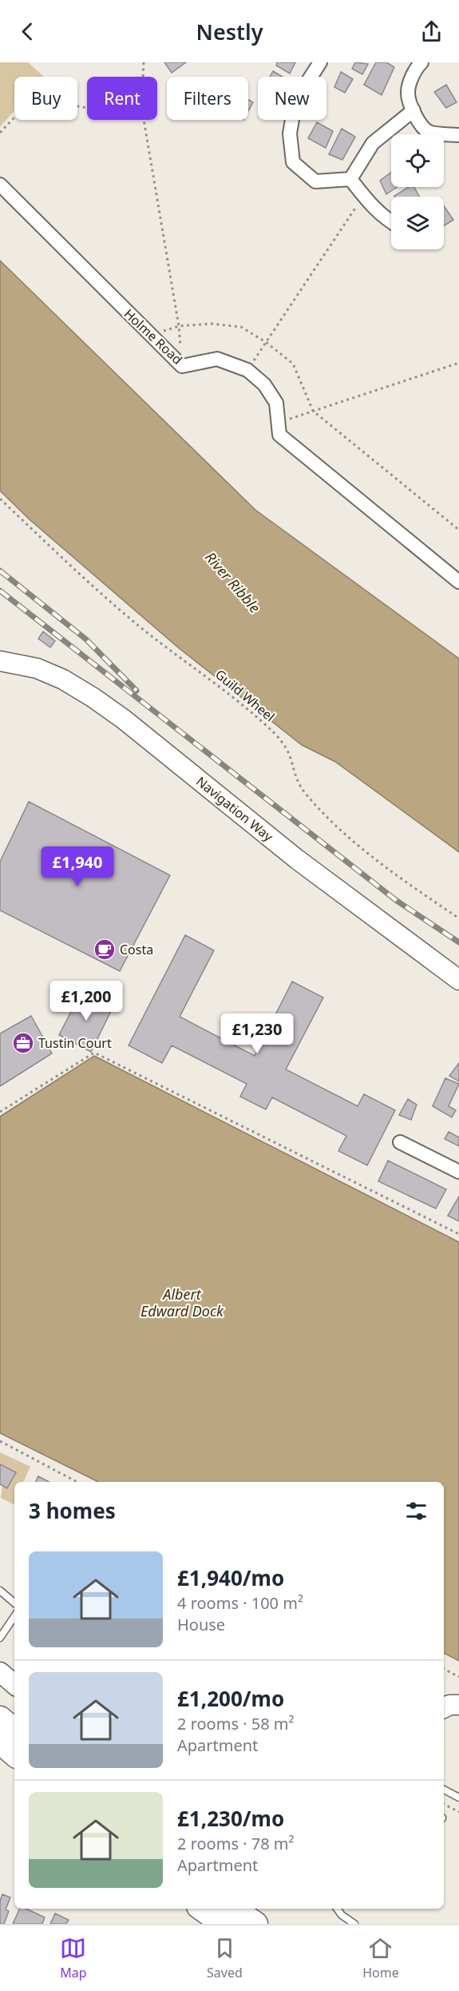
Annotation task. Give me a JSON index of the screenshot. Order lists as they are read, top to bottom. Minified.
{"streets":{"street":["Holme Road","Navigation Way"],"path":["Guild Wheel"]},"water":["River Ribble","Albert Edward Dock"],"places":{"cafe":["Costa"],"office":["Tustin Court"]},"page":{"header":"Nestly","chip":["Buy","Rent","Filters","New"],"price":["£1,940","£1,200","£1,230"],"heading":"3 homes","list":[{"name":"£1,940/mo","note":"4 rooms · 100 m² · House"},{"name":"£1,200/mo","note":"2 rooms · 58 m² · Apartment"},{"name":"£1,230/mo","note":"2 rooms · 78 m² · Apartment"}],"tabs":["Map","Saved","Home"]}}
